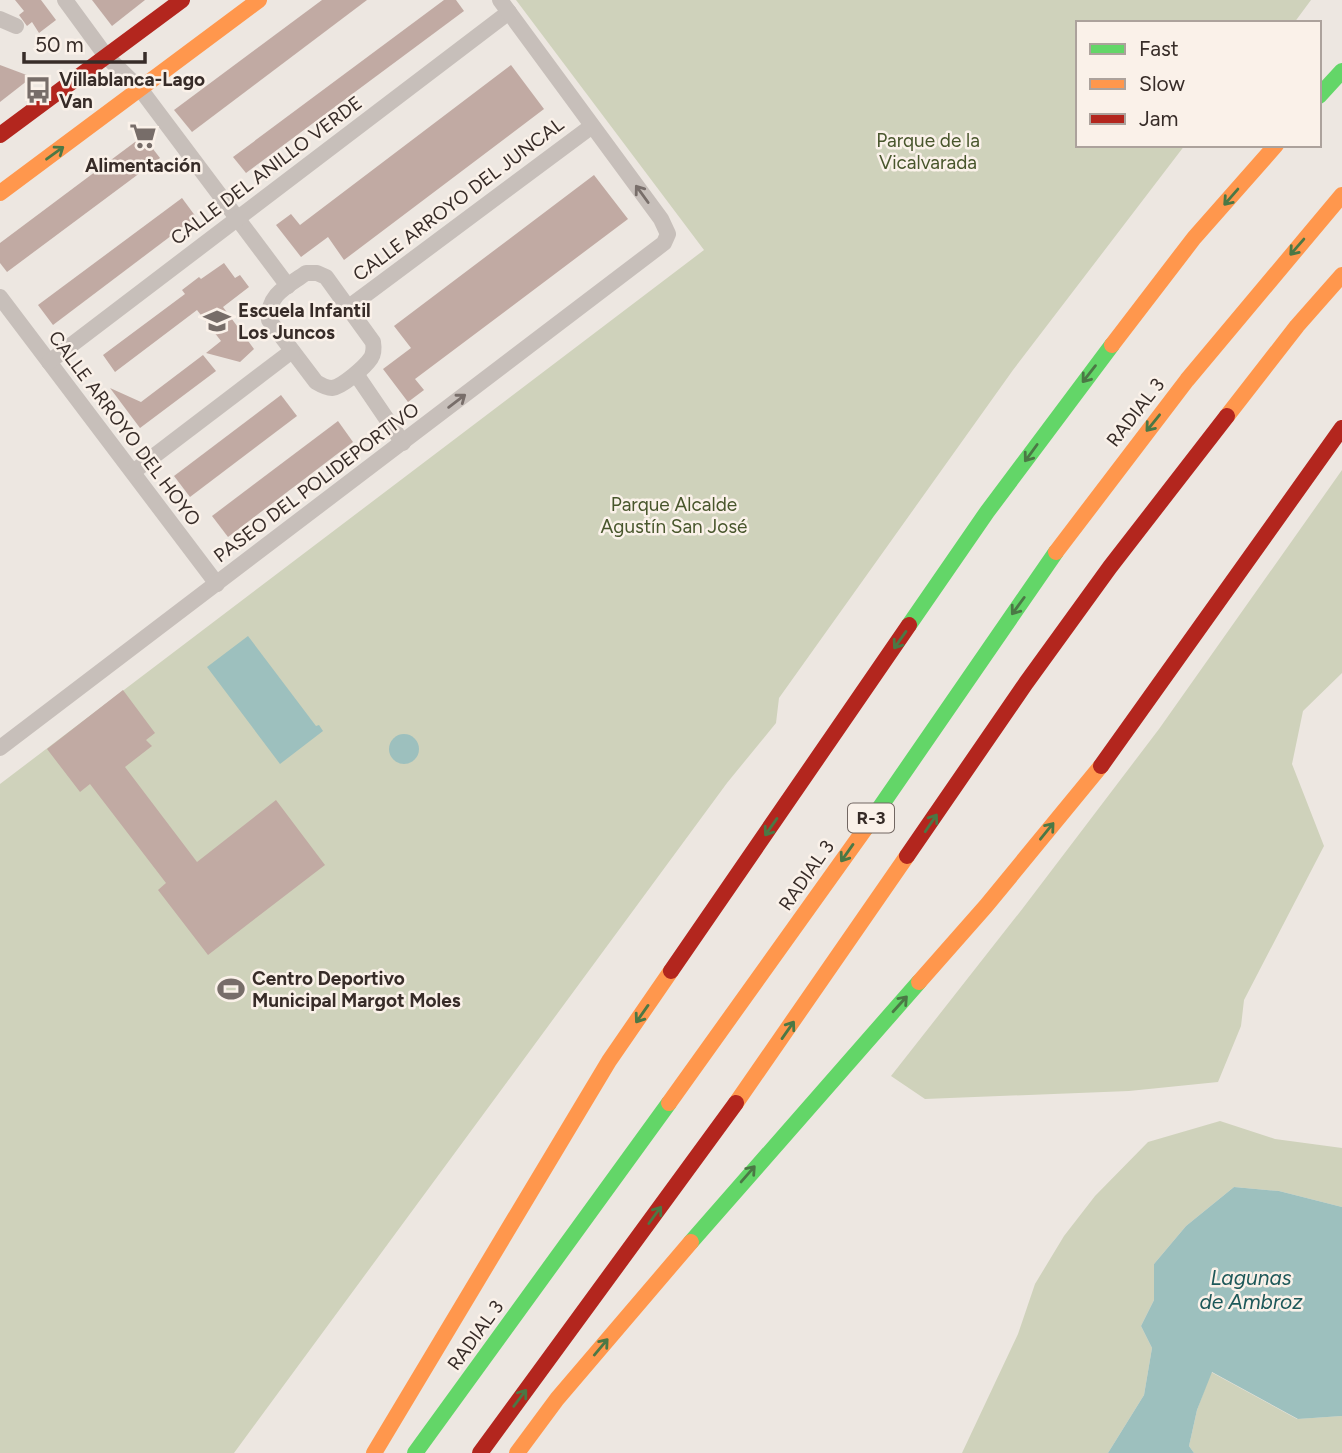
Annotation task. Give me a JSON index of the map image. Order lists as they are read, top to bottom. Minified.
{"streets":{"main road":["RADIAL 3","R-3"],"street":["CALLE DEL ANILLO VERDE","CALLE ARROYO DEL JUNCAL","CALLE ARROYO DEL HOYO","PASEO DEL POLIDEPORTIVO"]},"crossings":[["CALLE DEL ANILLO VERDE","CALLE ARROYO DEL HOYO"],["CALLE ARROYO DEL JUNCAL","PASEO DEL POLIDEPORTIVO"],["CALLE ARROYO DEL HOYO","PASEO DEL POLIDEPORTIVO"]],"water":["Lagunas de Ambroz"],"parks":["Parque de la Vicalvarada","Parque Alcalde Agustín San José"],"places":{"bus stop":["Villablanca-Lago Van"],"supermarket":["Alimentación"],"school or university":["Escuela Infantil Los Juncos"],"sports":["Centro Deportivo Municipal Margot Moles"]},"legend":["Fast","Slow","Jam"],"scale_bar":"50 m"}
